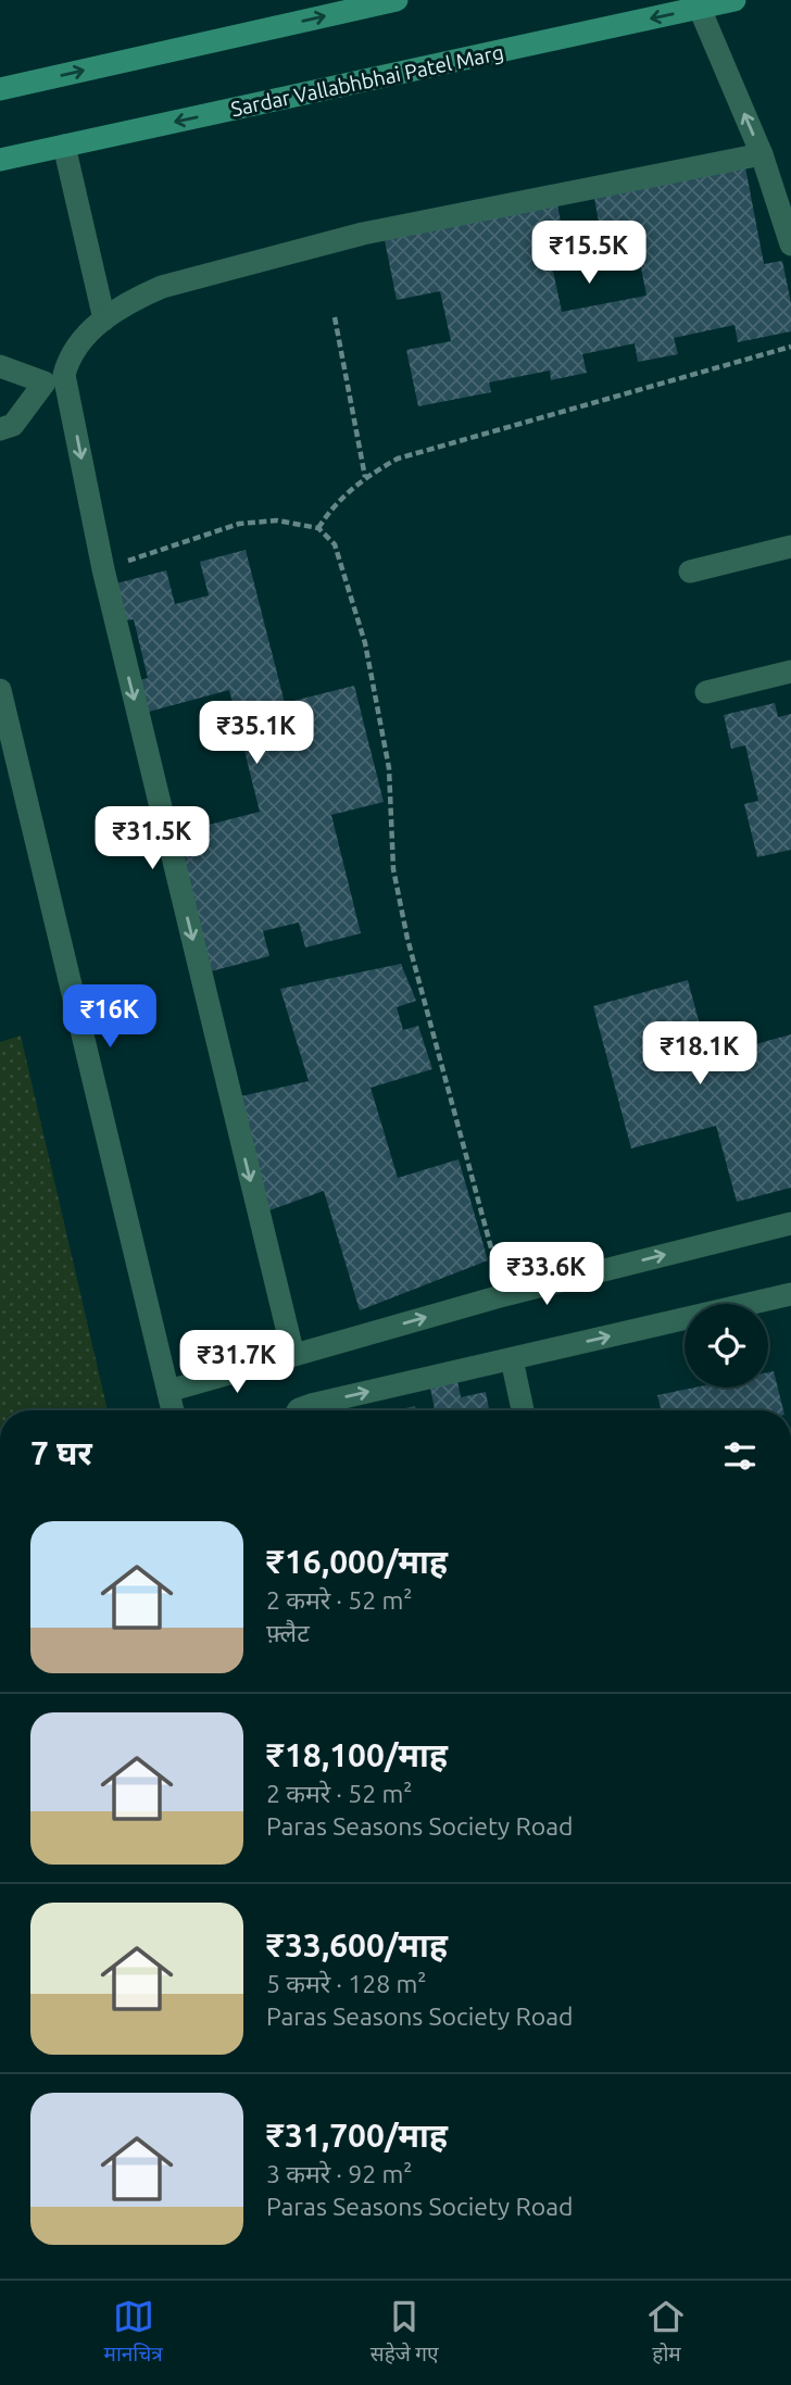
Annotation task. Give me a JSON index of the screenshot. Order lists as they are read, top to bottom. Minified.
{"streets":{"street":["Sardar Vallabhbhai Patel Marg"]},"page":{"price":["₹15.5K","₹35.1K","₹31.5K","₹16K","₹18.1K","₹33.6K","₹31.7K"],"heading":"7 घर","list":[{"name":"₹16,000/माह","note":"2 कमरे · 52 m² · फ़्लैट"},{"name":"₹18,100/माह","note":"2 कमरे · 52 m² · Paras Seasons Society Road"},{"name":"₹33,600/माह","note":"5 कमरे · 128 m² · Paras Seasons Society Road"},{"name":"₹31,700/माह","note":"3 कमरे · 92 m² · Paras Seasons Society Road"}],"tabs":["मानचित्र","सहेजे गए","होम"]}}
